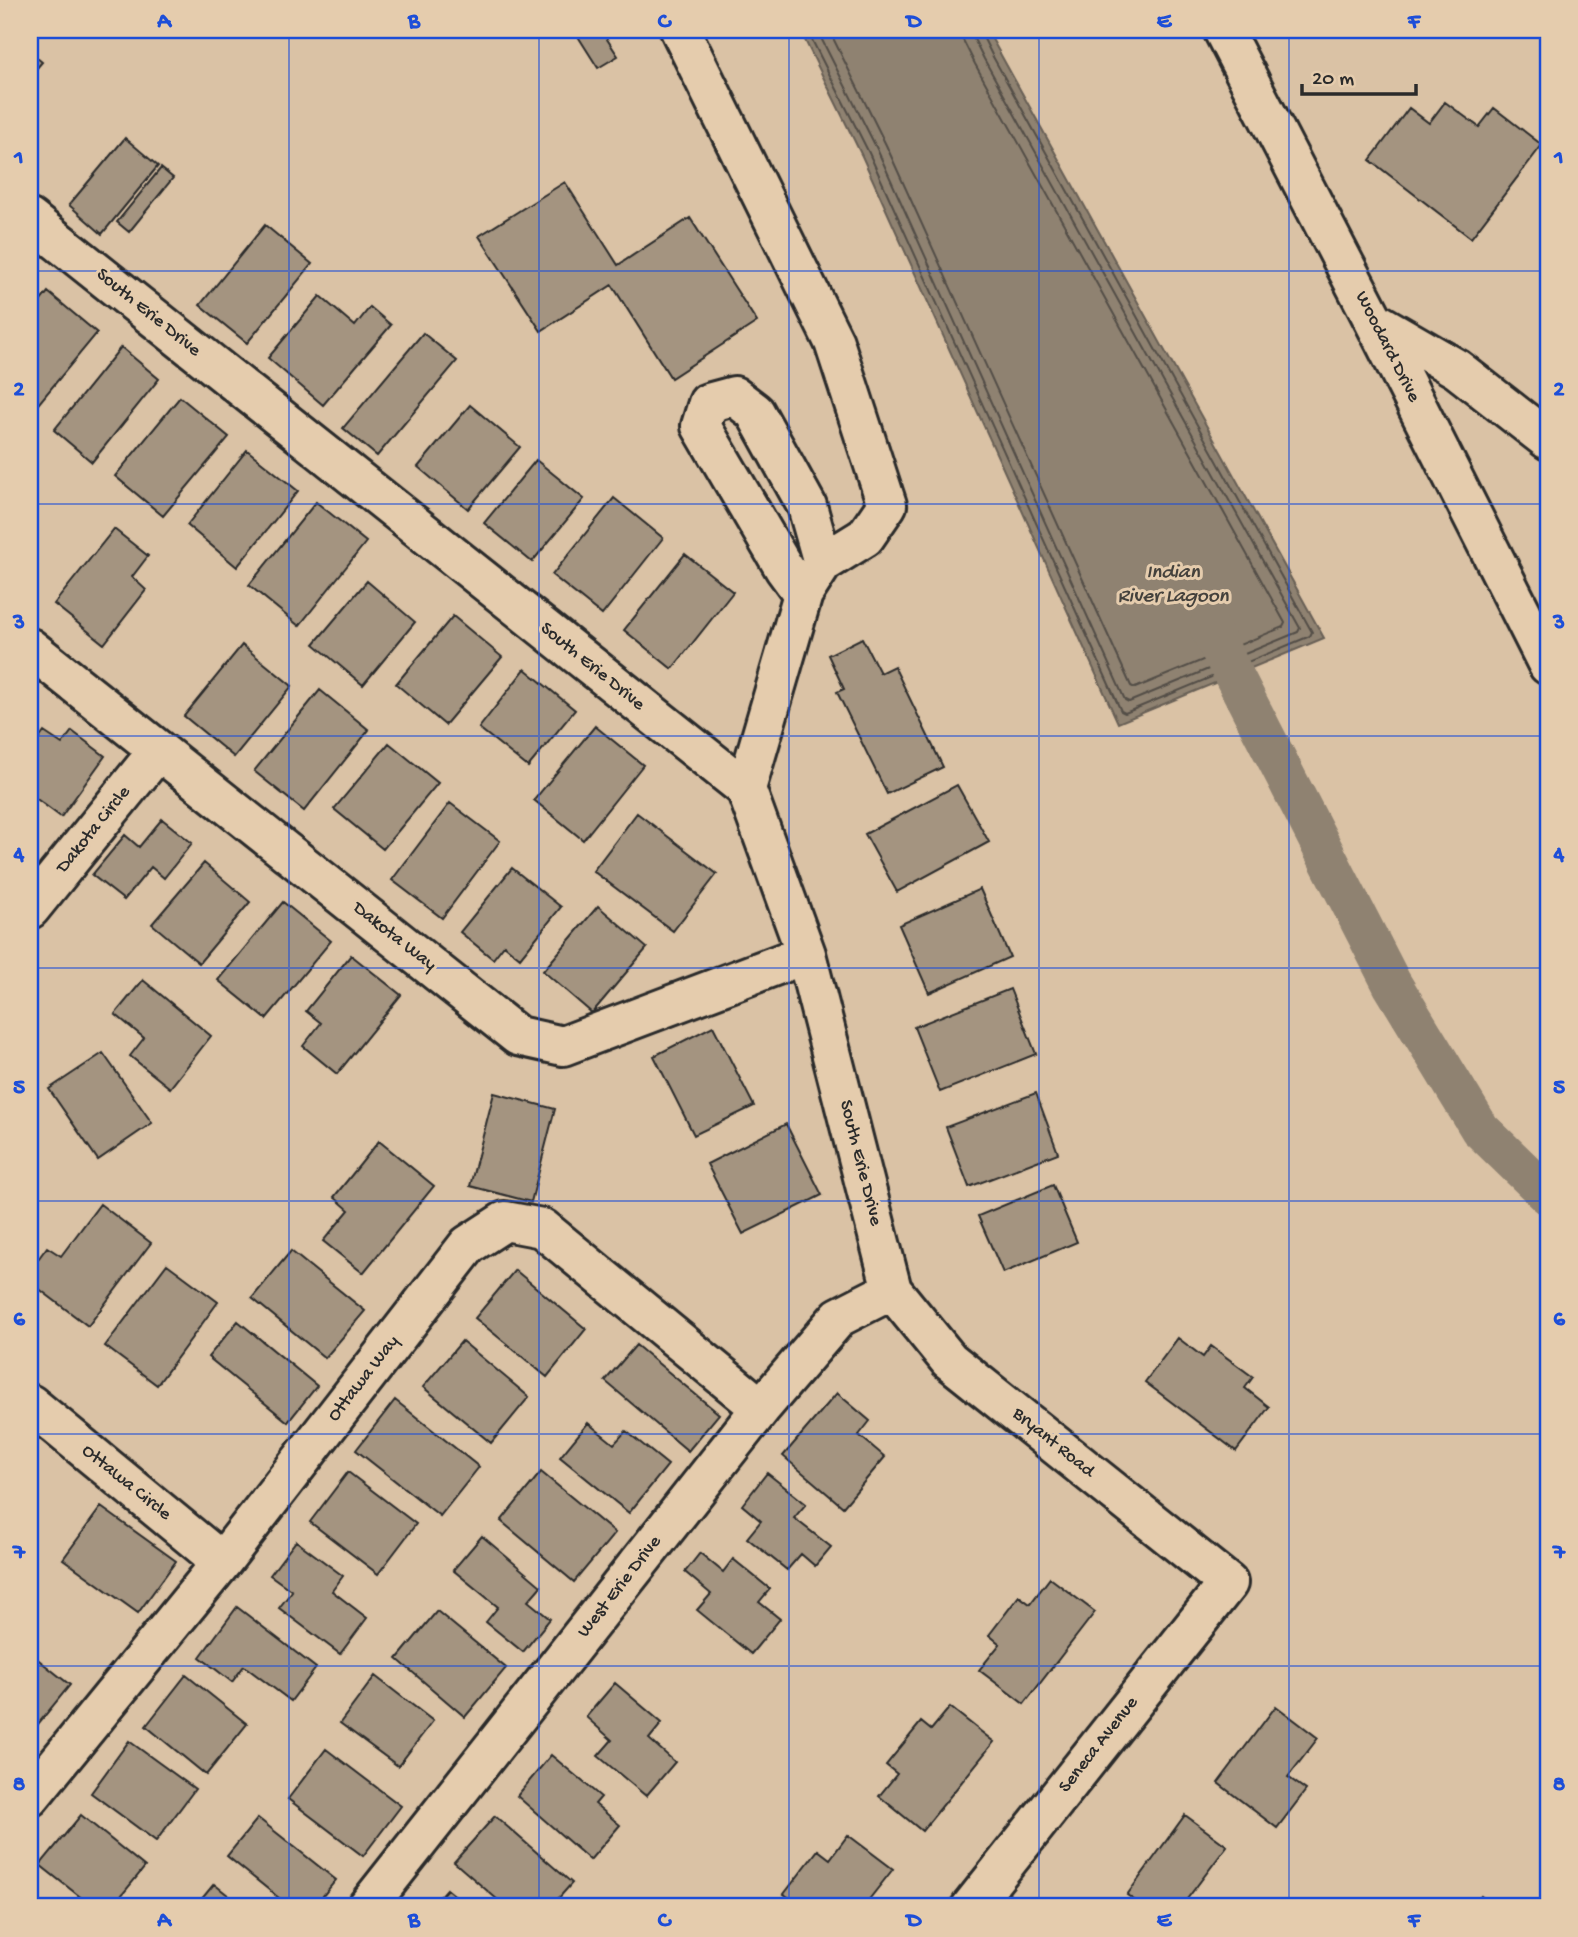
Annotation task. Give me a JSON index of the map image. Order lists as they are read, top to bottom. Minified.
{"streets":{"street":["South Erie Drive","Woodard Drive","Dakota Circle","Dakota Way","Ottawa Way","Bryant Road","Ottawa Circle","West Erie Drive","Seneca Avenue"]},"crossings":[["South Erie Drive","Dakota Way"],["South Erie Drive","Bryant Road"],["South Erie Drive","West Erie Drive"],["Dakota Circle","Dakota Way"],["Ottawa Way","Ottawa Circle"],["Ottawa Way","West Erie Drive"],["Bryant Road","West Erie Drive"],["Bryant Road","Seneca Avenue"]],"water":["Indian River Lagoon"],"scale_bar":"20 m","grid":{"columns":["A","B","C","D","E","F"],"rows":["1","2","3","4","5","6","7","8"]}}
